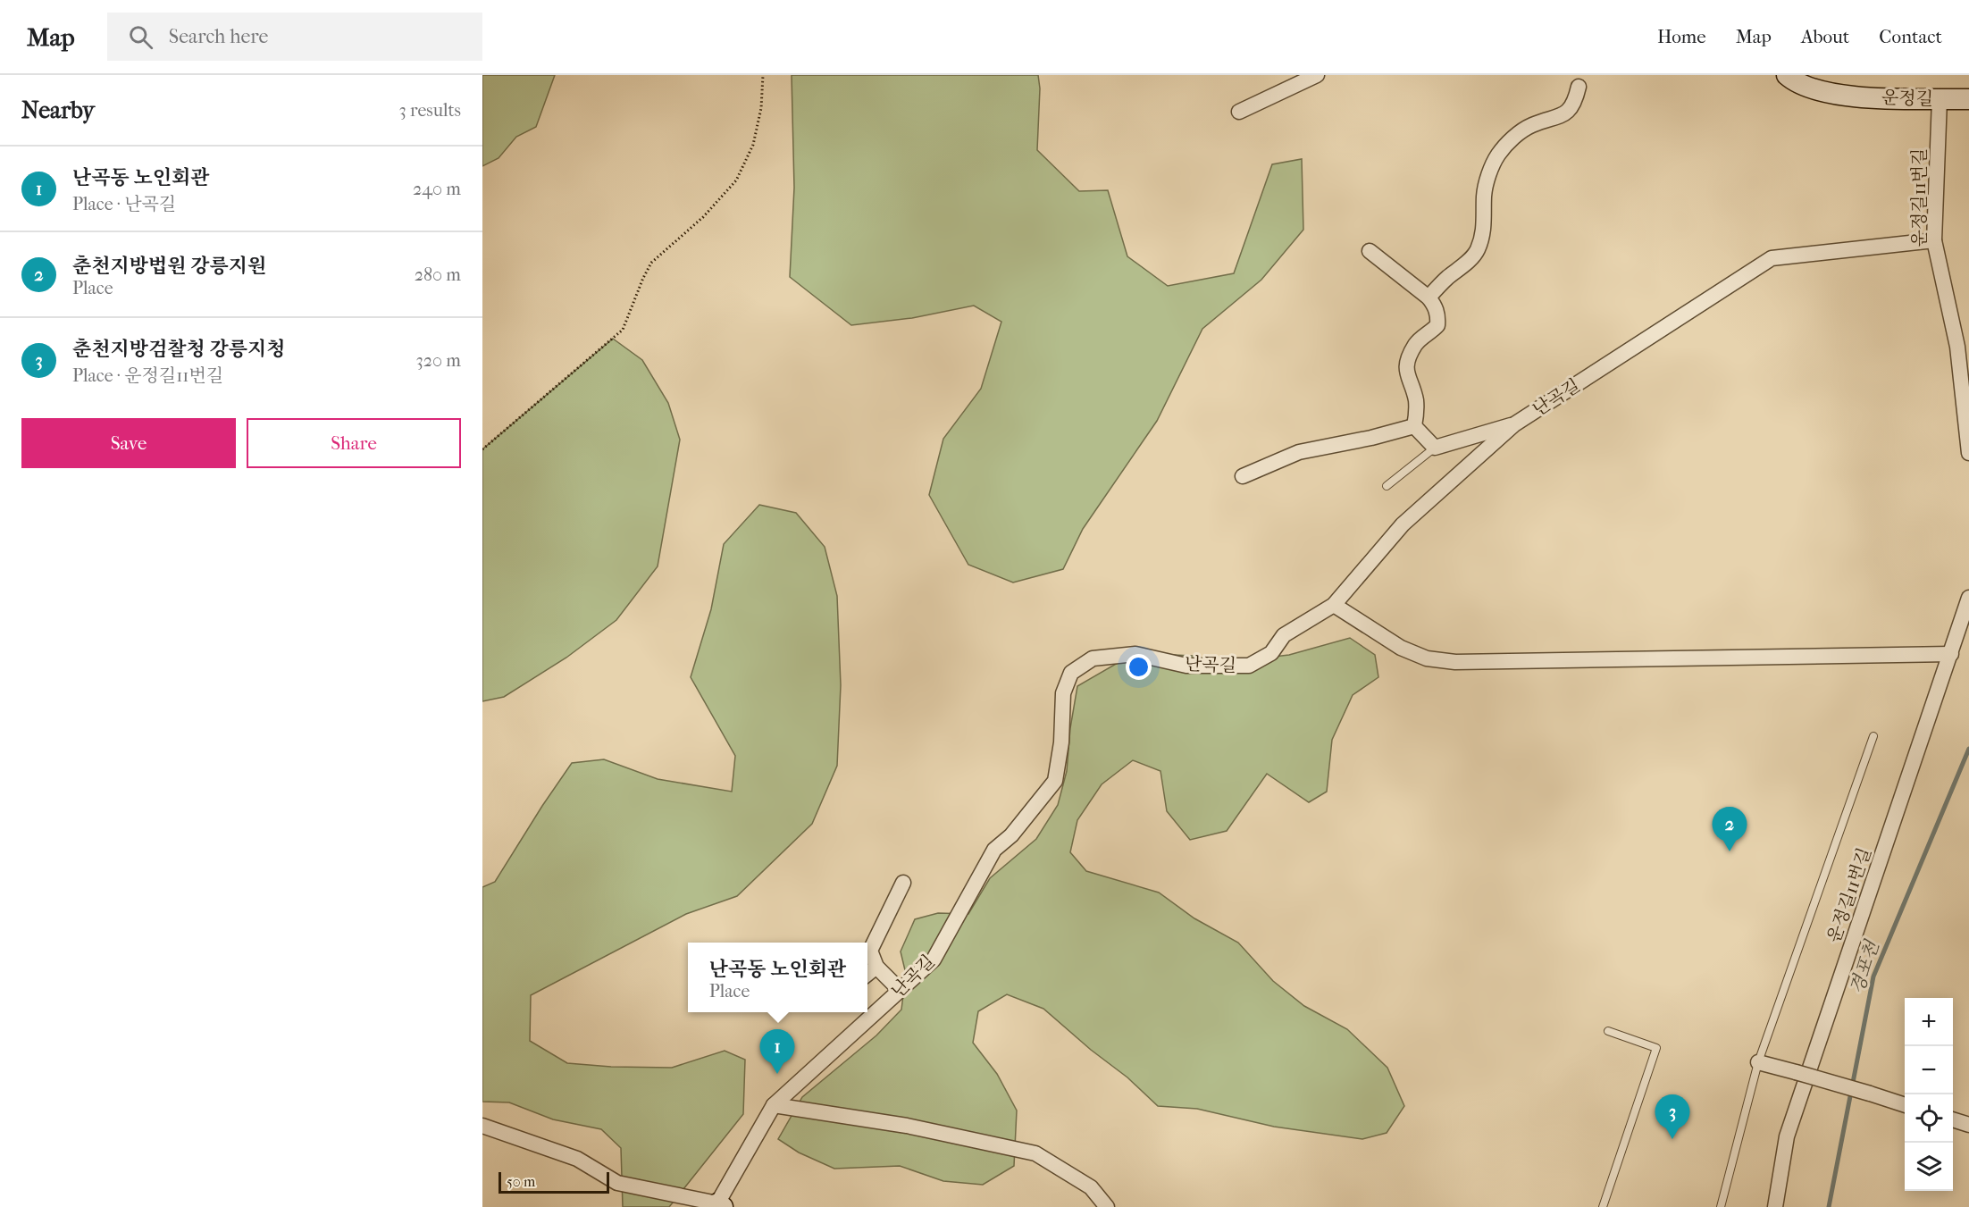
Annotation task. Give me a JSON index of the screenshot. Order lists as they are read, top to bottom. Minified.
{"streets":{"street":["운정길","운정길11번길","난곡길"]},"crossings":[["운정길","운정길11번길"],["운정길11번길","난곡길"]],"water":["경포천"],"scale_bar":"50 m","page":{"header":"Map","search":"Search here","nav":["Home","Map","About","Contact"],"heading":["Nearby","3 results"],"list":[{"mark":"1","name":"난곡동 노인회관","note":"Place · 난곡길","value":"240 m"},{"mark":"2","name":"춘천지방법원 강릉지원","note":"Place","value":"280 m"},{"mark":"3","name":"춘천지방검찰청 강릉지청","note":"Place · 운정길11번길","value":"320 m"}],"buttons":["Save","Share"],"pins":["2","1","3"],"popup":["난곡동 노인회관","Place"],"map_buttons":["+","−"],"scale":"50 m"}}
